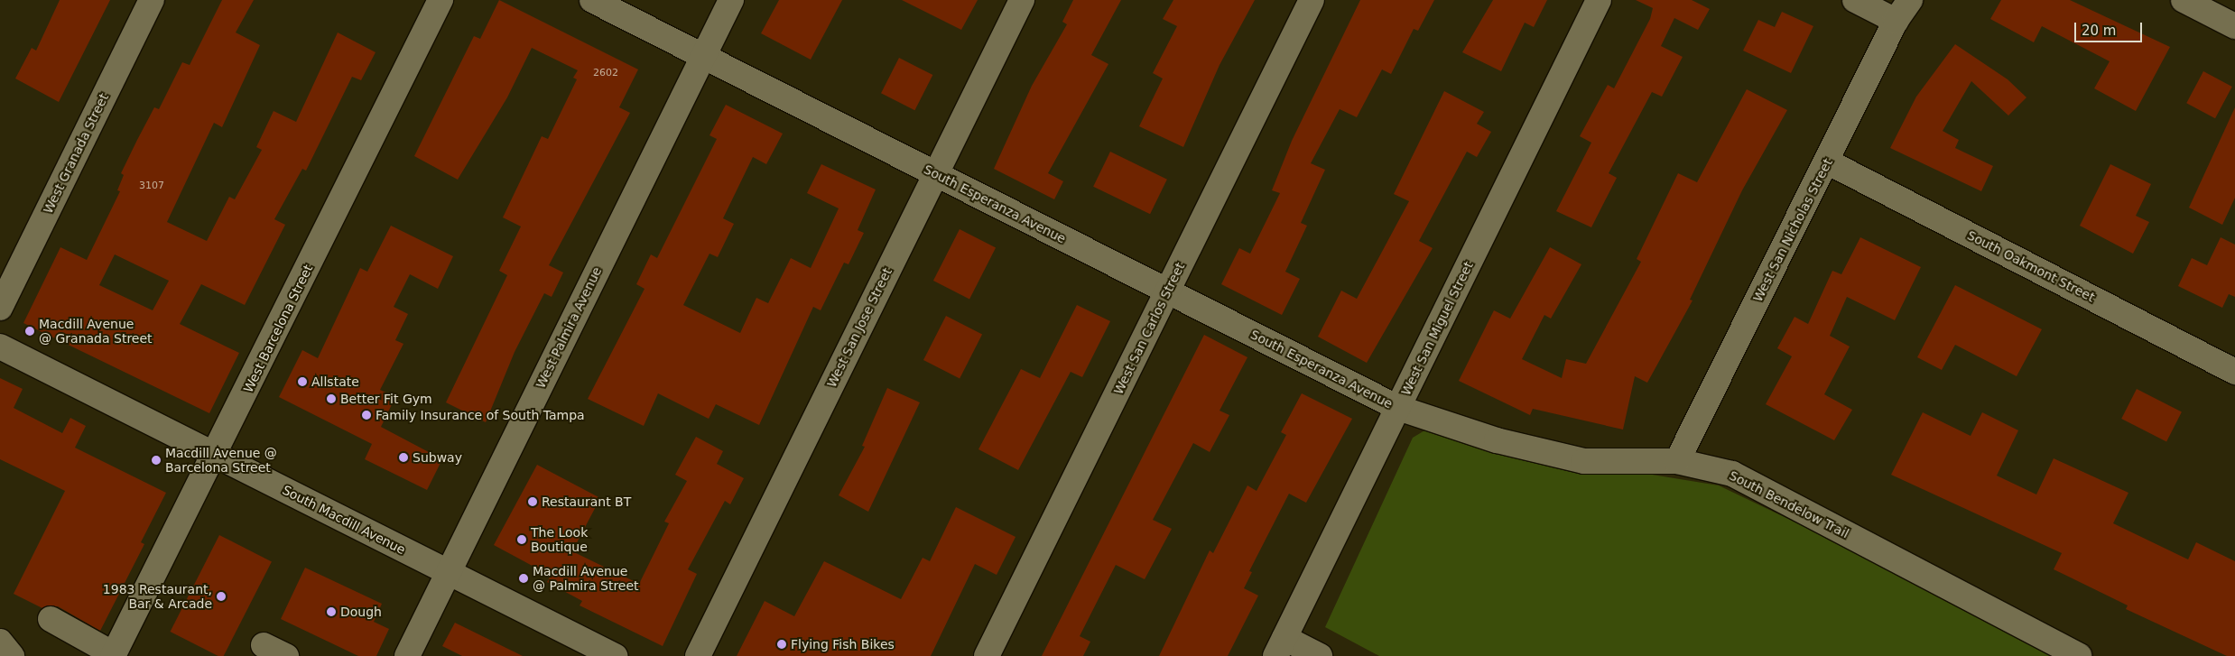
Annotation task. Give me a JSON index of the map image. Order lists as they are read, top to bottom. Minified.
{"streets":{"street":["West Granada Street","South Esperanza Avenue","West San Nicholas Street","South Oakmont Street","West Palmira Avenue","West San Jose Street","West Barcelona Street","West San Carlos Street","West San Miguel Street","South Bendelow Trail","South Macdill Avenue"]},"crossings":[["South Esperanza Avenue","West Palmira Avenue"],["South Esperanza Avenue","West San Jose Street"],["South Esperanza Avenue","West San Carlos Street"],["South Esperanza Avenue","West San Miguel Street"],["South Esperanza Avenue","South Bendelow Trail"],["West San Nicholas Street","South Oakmont Street"],["West San Nicholas Street","South Bendelow Trail"],["West Palmira Avenue","South Macdill Avenue"],["West Barcelona Street","South Macdill Avenue"],["West San Miguel Street","South Bendelow Trail"]],"places":["Macdill Avenue @ Granada Street","Allstate","Better Fit Gym","Family Insurance of South Tampa","Subway","Macdill Avenue @ Barcelona Street","Restaurant BT","The Look Boutique","Macdill Avenue @ Palmira Street","1983 Restaurant, Bar & Arcade","Dough","Flying Fish Bikes"],"house_numbers":["2602","3107"],"scale_bar":"20 m"}
